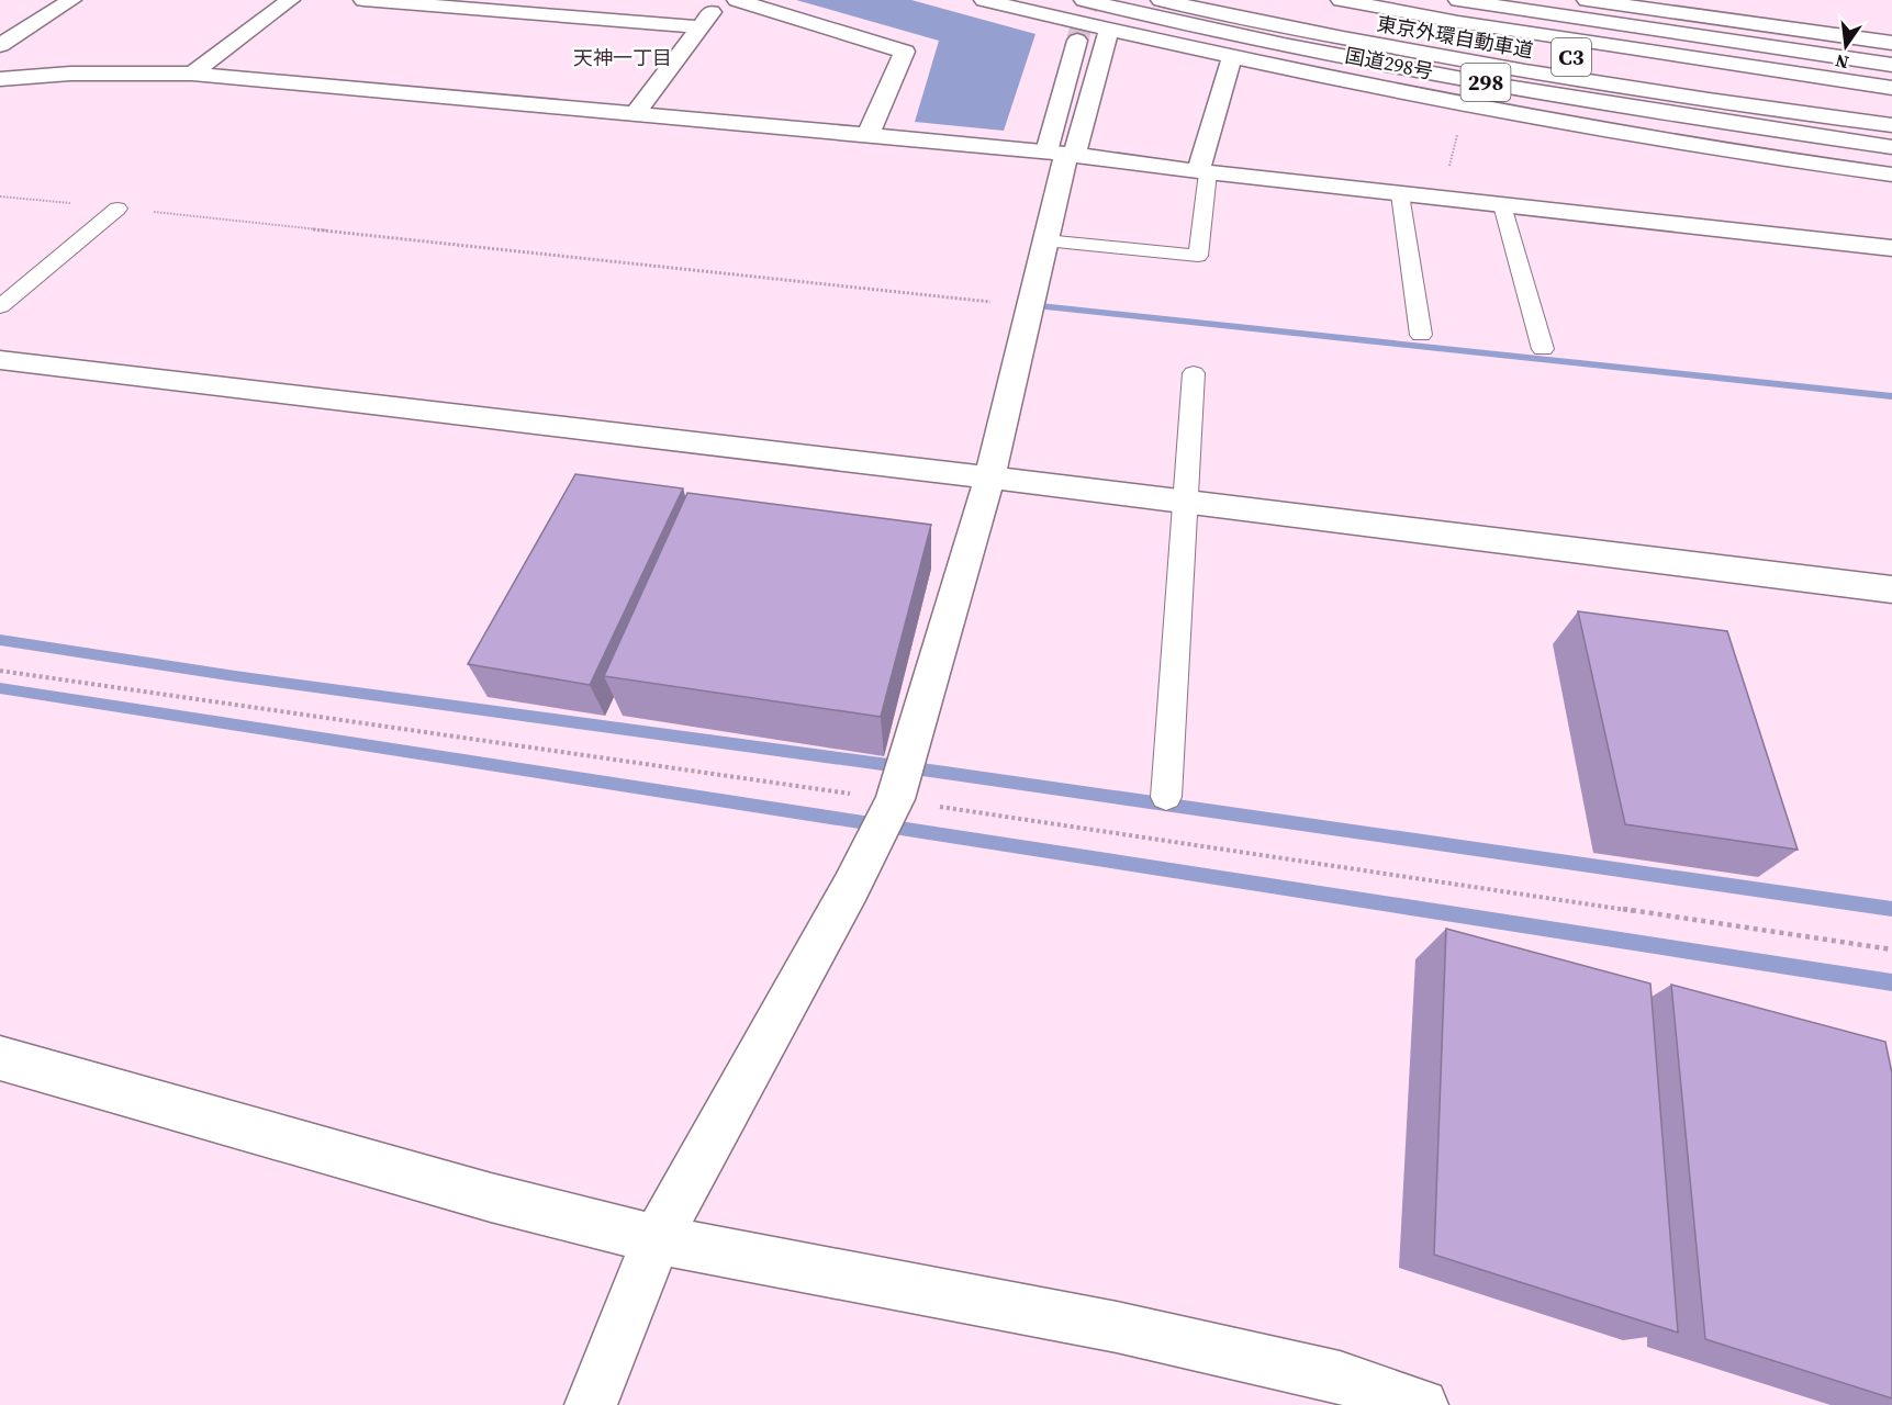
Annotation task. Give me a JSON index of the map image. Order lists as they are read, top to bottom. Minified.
{"streets":{"main road":["東京外環自動車道","C3","国道298号","298"]},"districts":["天神一丁目"],"north":"bottom"}
